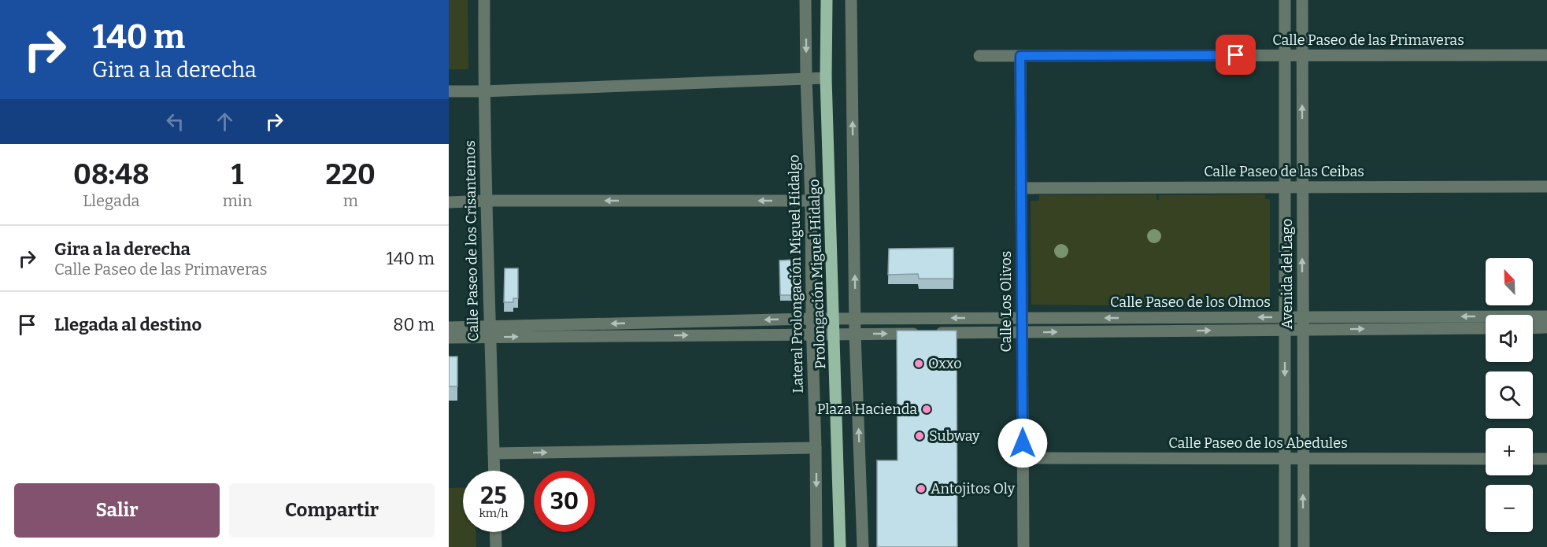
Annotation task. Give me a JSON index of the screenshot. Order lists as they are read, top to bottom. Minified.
{"streets":{"main road":["Prolongación Miguel Hidalgo"],"street":["Calle Paseo de las Primaveras","Calle Paseo de las Ceibas","Calle Paseo de los Crisantemos","Lateral Prolongación Miguel Hidalgo","Avenida del Lago","Calle Los Olivos","Calle Paseo de los Olmos","Calle Paseo de los Abedules"]},"crossings":[["Calle Paseo de las Primaveras","Avenida del Lago"],["Calle Paseo de las Primaveras","Calle Los Olivos"],["Calle Paseo de las Ceibas","Avenida del Lago"],["Calle Paseo de las Ceibas","Calle Los Olivos"],["Calle Paseo de los Crisantemos","Calle Paseo de los Olmos"],["Lateral Prolongación Miguel Hidalgo","Calle Paseo de los Olmos"],["Prolongación Miguel Hidalgo","Calle Paseo de los Olmos"],["Avenida del Lago","Calle Paseo de los Olmos"],["Avenida del Lago","Calle Paseo de los Abedules"],["Calle Los Olivos","Calle Paseo de los Olmos"],["Calle Los Olivos","Calle Paseo de los Abedules"]],"places":["Oxxo","Plaza Hacienda","Subway","Antojitos Oly"],"north":"top left","page":{"turn":["140 m","Gira a la derecha"],"eta":["08:48","Llegada","1","min","220","m"],"list":[{"name":"Gira a la derecha","note":"Calle Paseo de las Primaveras","value":"140 m"},{"name":"Llegada al destino","value":"80 m"}],"map_buttons":["+","−"],"speed":"25 km/h","limit":"30","buttons":["Salir","Compartir"]}}
